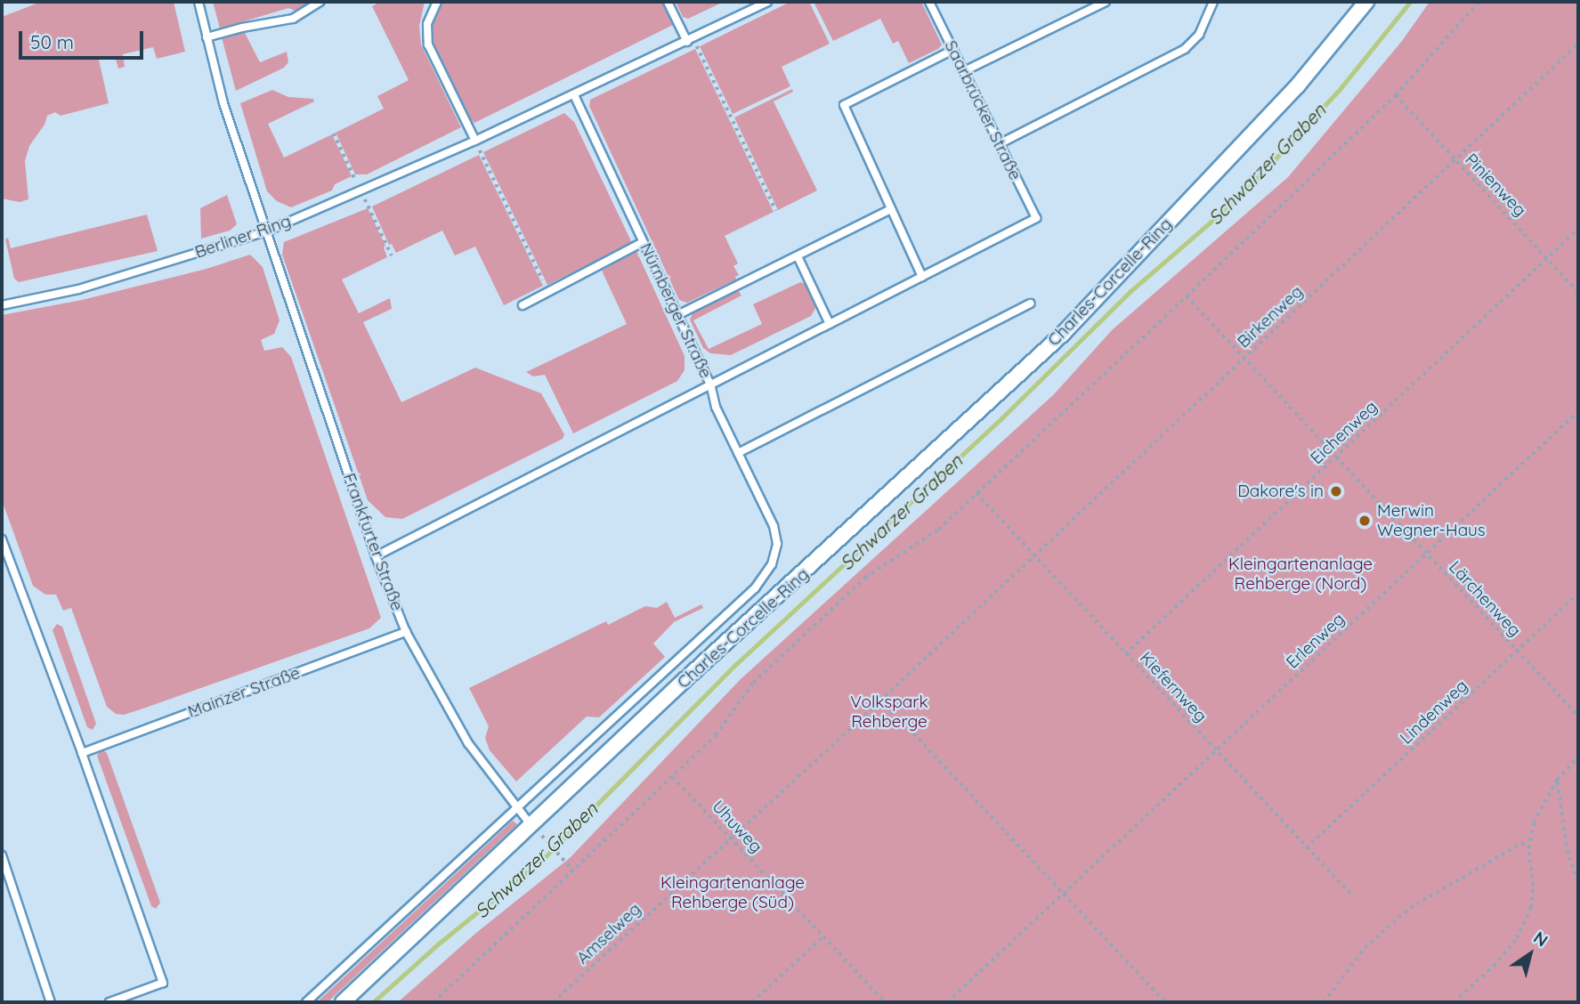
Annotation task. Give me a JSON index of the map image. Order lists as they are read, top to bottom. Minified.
{"streets":{"street":["Charles-Corcelle-Ring"],"lane":["Saarbrücker Straße","Berliner Ring","Nürnberger Straße","Frankfurter Straße","Mainzer Straße"],"path":["Pinienweg","Birkenweg","Eichenweg","Lärchenweg","Erlenweg","Kiefernweg","Lindenweg","Uhuweg","Amselweg"]},"crossings":[["Pinienweg","Birkenweg"],["Pinienweg","Eichenweg"],["Berliner Ring","Nürnberger Straße"],["Berliner Ring","Frankfurter Straße"],["Charles-Corcelle-Ring","Frankfurter Straße"],["Nürnberger Straße","Frankfurter Straße"],["Birkenweg","Lärchenweg"],["Birkenweg","Kiefernweg"],["Birkenweg","Amselweg"],["Eichenweg","Lärchenweg"],["Eichenweg","Kiefernweg"],["Frankfurter Straße","Mainzer Straße"],["Lärchenweg","Erlenweg"],["Lärchenweg","Lindenweg"],["Erlenweg","Kiefernweg"],["Kiefernweg","Lindenweg"],["Uhuweg","Amselweg"]],"water":["Schwarzer Graben"],"parks":["Kleingartenanlage Rehberge (Nord)","Volkspark Rehberge","Kleingartenanlage Rehberge (Süd)"],"places":["Dakore's in","Merwin Wegner-Haus"],"scale_bar":"50 m","north":"top right"}
